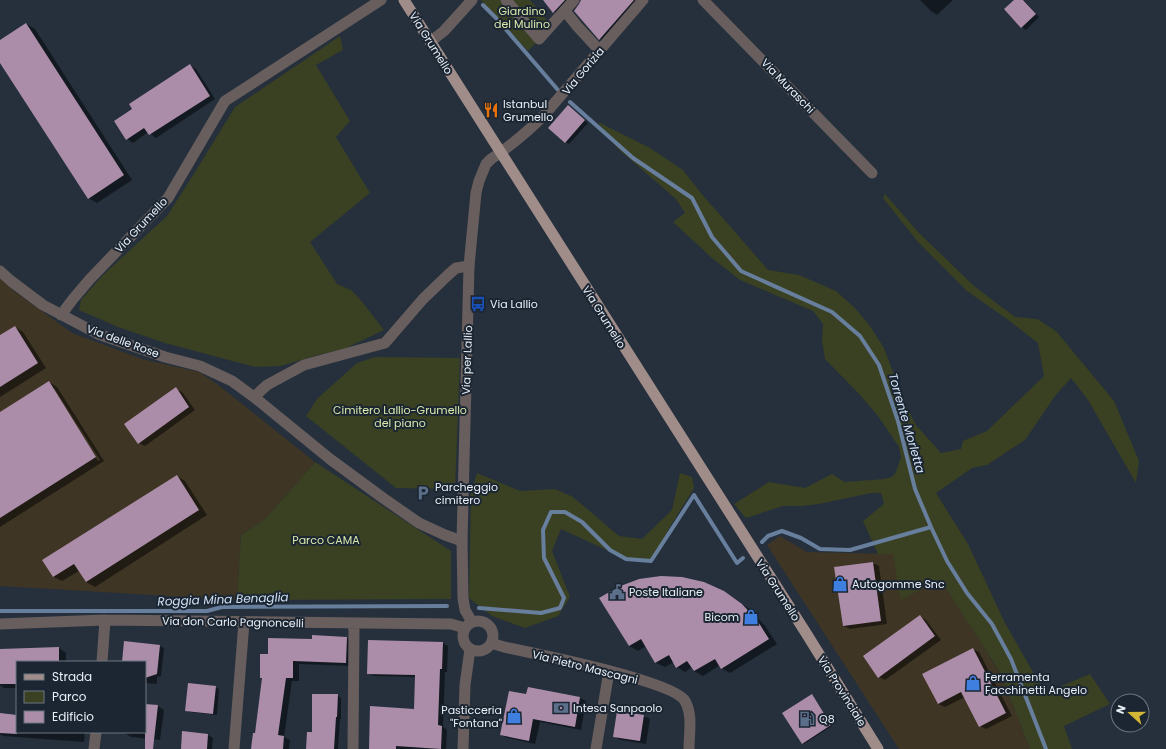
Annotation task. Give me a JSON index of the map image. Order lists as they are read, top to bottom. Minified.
{"streets":{"main road":["Via Grumello","Via Provinciale"],"street":["Via Gorizia","Via Muraschi","Via delle Rose","Via per Lallio","Via don Carlo Pagnoncelli","Via Pietro Mascagni"]},"crossings":[["Via Grumello","Via Gorizia"],["Via Grumello","Via delle Rose"],["Via Grumello","Via per Lallio"],["Via Grumello","Via Provinciale"],["Via Gorizia","Via per Lallio"],["Via delle Rose","Via per Lallio"],["Via per Lallio","Via don Carlo Pagnoncelli"],["Via per Lallio","Via Pietro Mascagni"],["Via don Carlo Pagnoncelli","Via Pietro Mascagni"]],"water":["Torrente Morletta","Roggia Mina Benaglia"],"parks":["Giardino del Mulino","Cimitero Lallio-Grumello del piano","Parco CAMA"],"places":{"restaurant":["Istanbul Grumello"],"bus stop":["Via Lallio"],"parking":["Parcheggio cimitero"],"shop":["Autogomme Snc","Bicom","Ferramenta Facchinetti Angelo","Pasticceria \"Fontana\""],"public building":["Poste Italiane"],"bank":["Intesa Sanpaolo"],"fuel station":["Q8"]},"legend":["Strada","Parco","Edificio"],"north":"left"}
